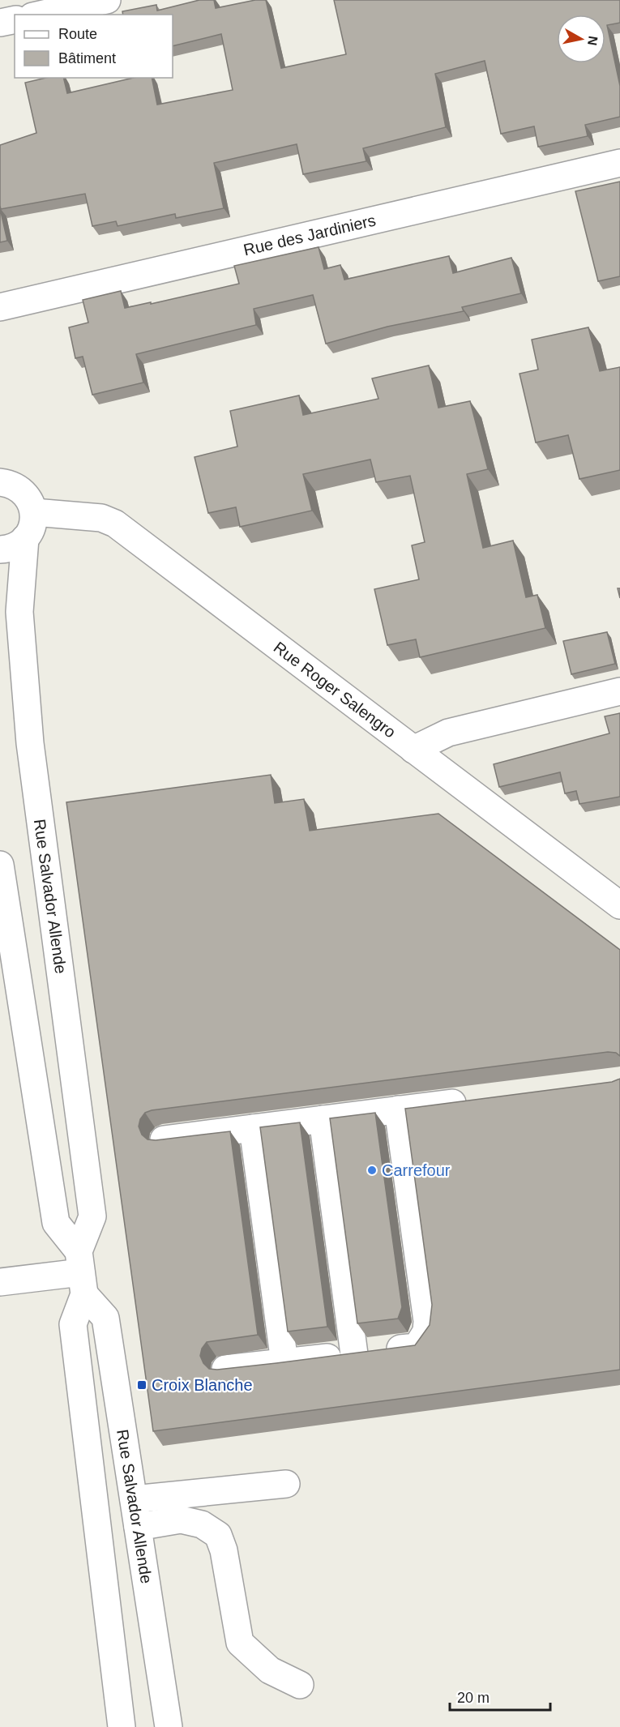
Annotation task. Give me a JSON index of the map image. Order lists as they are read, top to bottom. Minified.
{"streets":{"street":["Rue des Jardiniers","Rue Roger Salengro","Rue Salvador Allende"]},"crossings":[["Rue Roger Salengro","Rue Salvador Allende"]],"places":{"other":["Carrefour"],"transit":["Croix Blanche"]},"legend":["Route","Bâtiment"],"scale_bar":"20 m","north":"right"}
